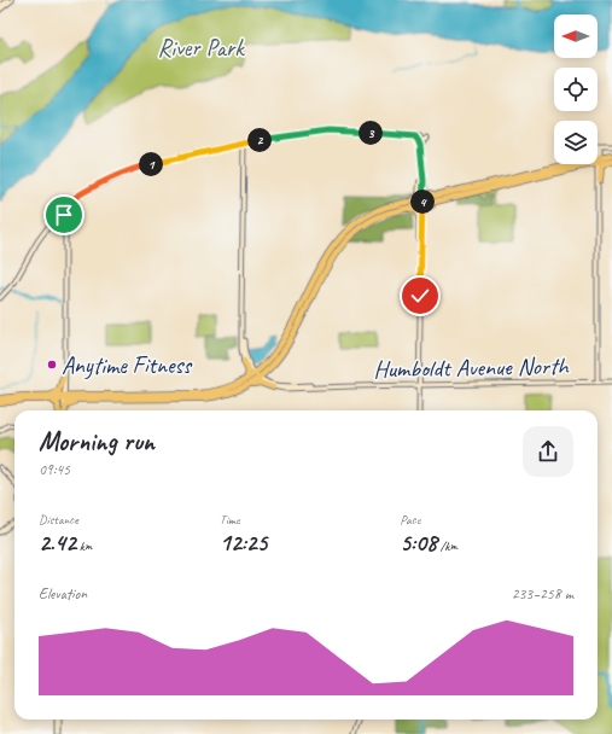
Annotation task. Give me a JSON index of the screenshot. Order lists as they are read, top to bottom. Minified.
{"streets":{"street":["Humboldt Avenue North"]},"parks":["River Park"],"places":["Anytime Fitness"],"north":"left","page":{"pins":["3","2","1","4"],"heading":["Morning run","09:45"],"stats":[["Distance","2.42 km"],["Time","12:25"],["Pace","5:08 /km"]],"chart":["Elevation","233–258 m"]}}
